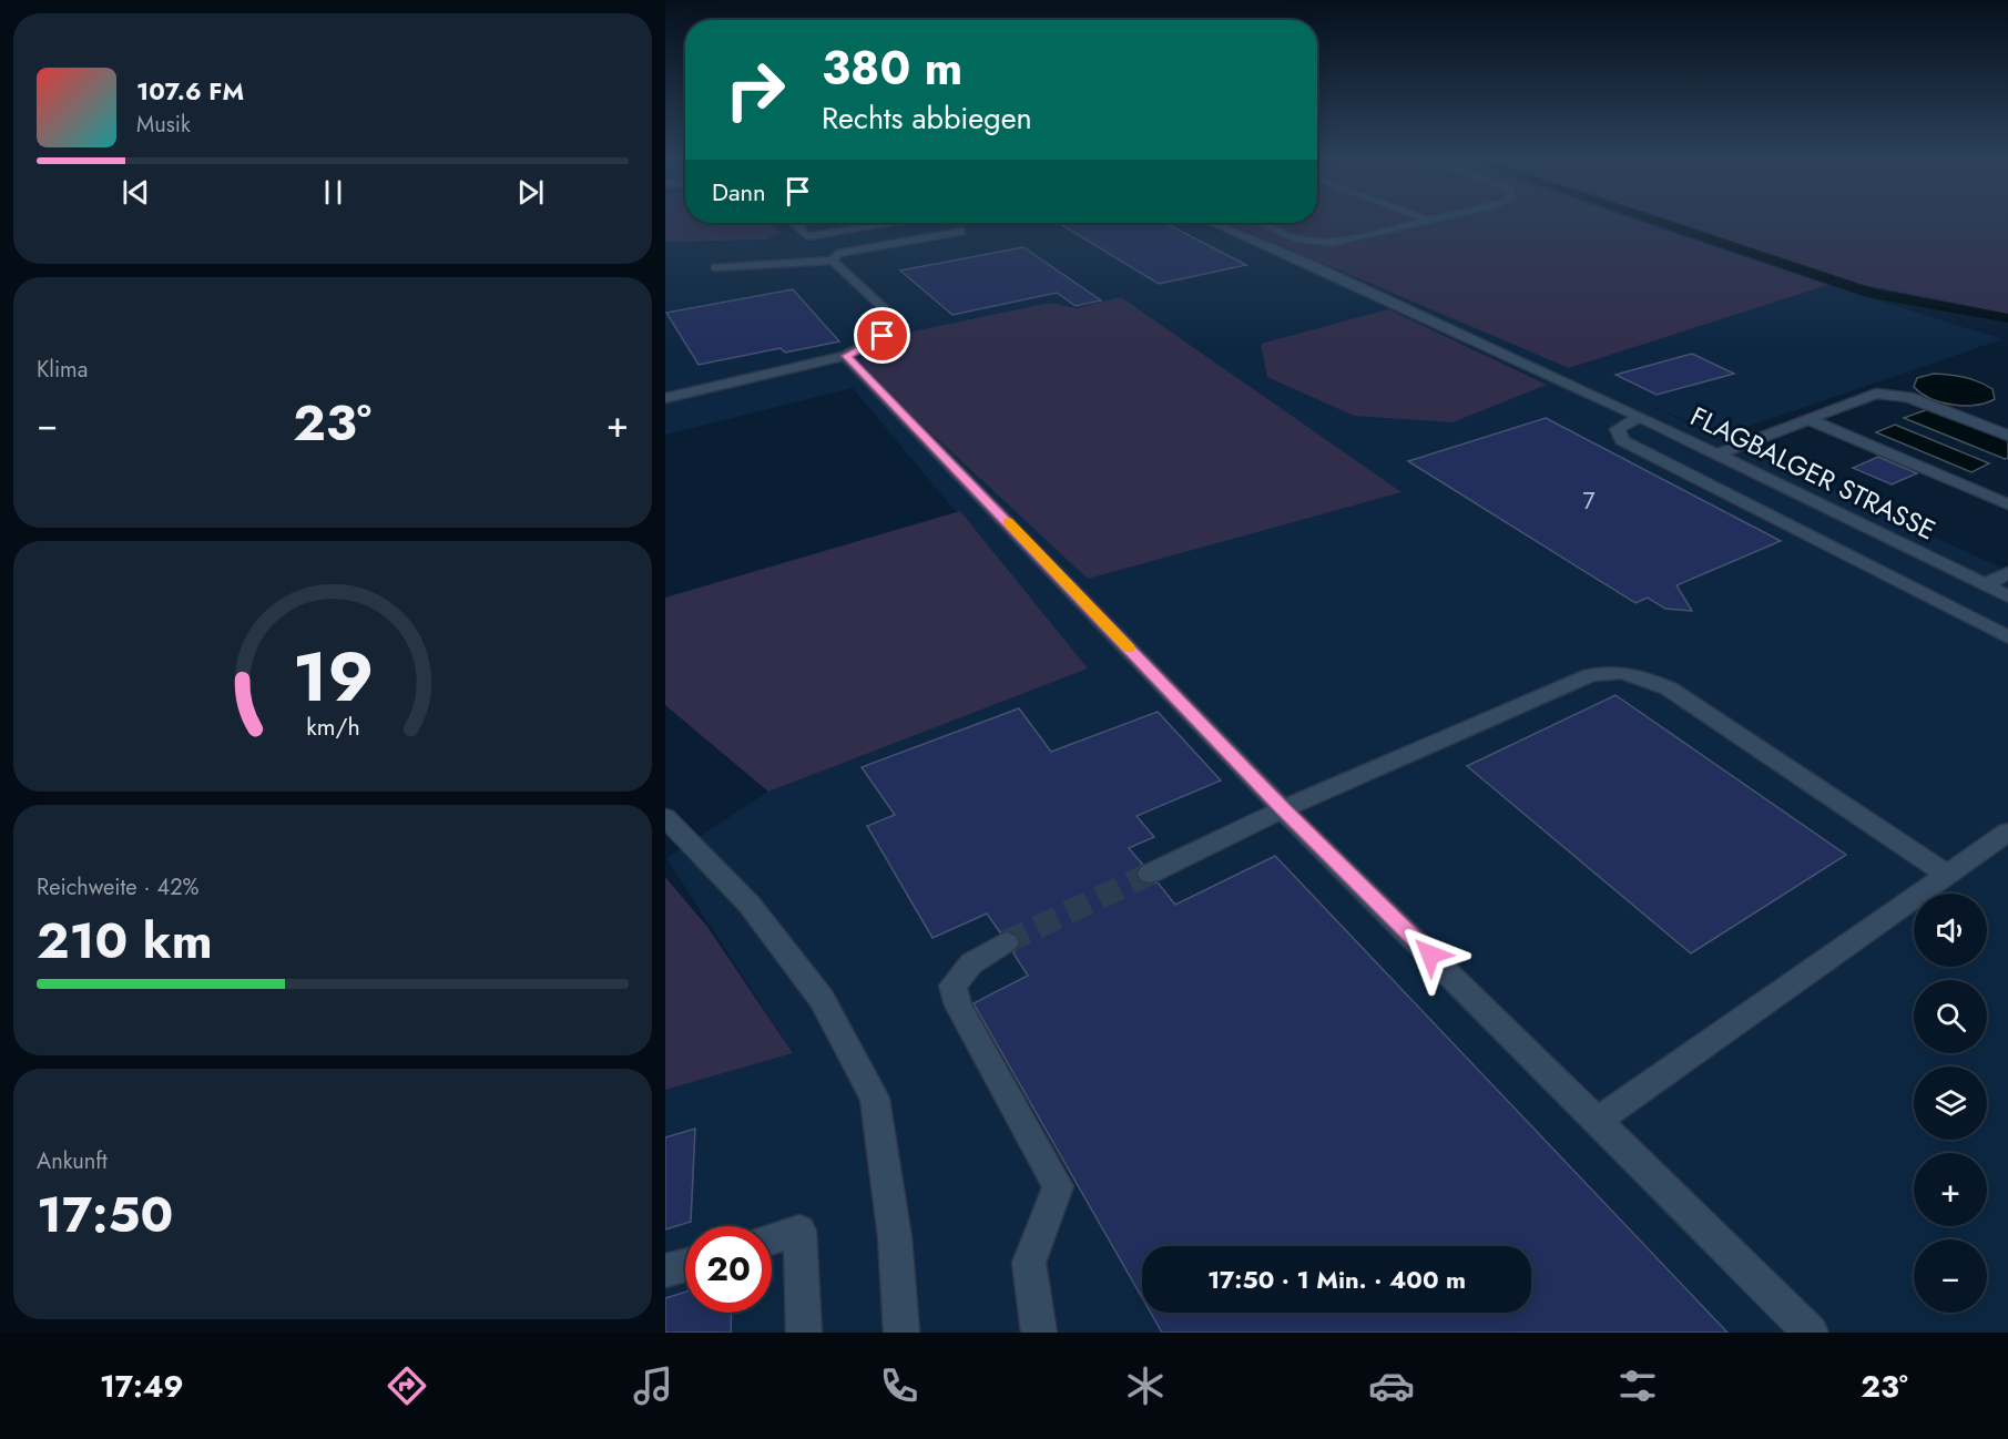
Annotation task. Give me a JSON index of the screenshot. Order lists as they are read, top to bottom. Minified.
{"streets":{"street":["FLAGBALGER STRASSE"]},"house_numbers":["7"],"page":{"turn":["380 m","Rechts abbiegen"],"song":["107.6 FM","Musik"],"then":"Dann","tile":["Klima",["Reichweite · 42%","210 km"],["Ankunft","17:50"]],"heat":["−","23°","+"],"map_buttons":["+","−"],"limit":"20","trip":"17:50 · 1 Min. · 400 m","tabs":["17:49","23°"],"gauge":["19","km/h"]}}
